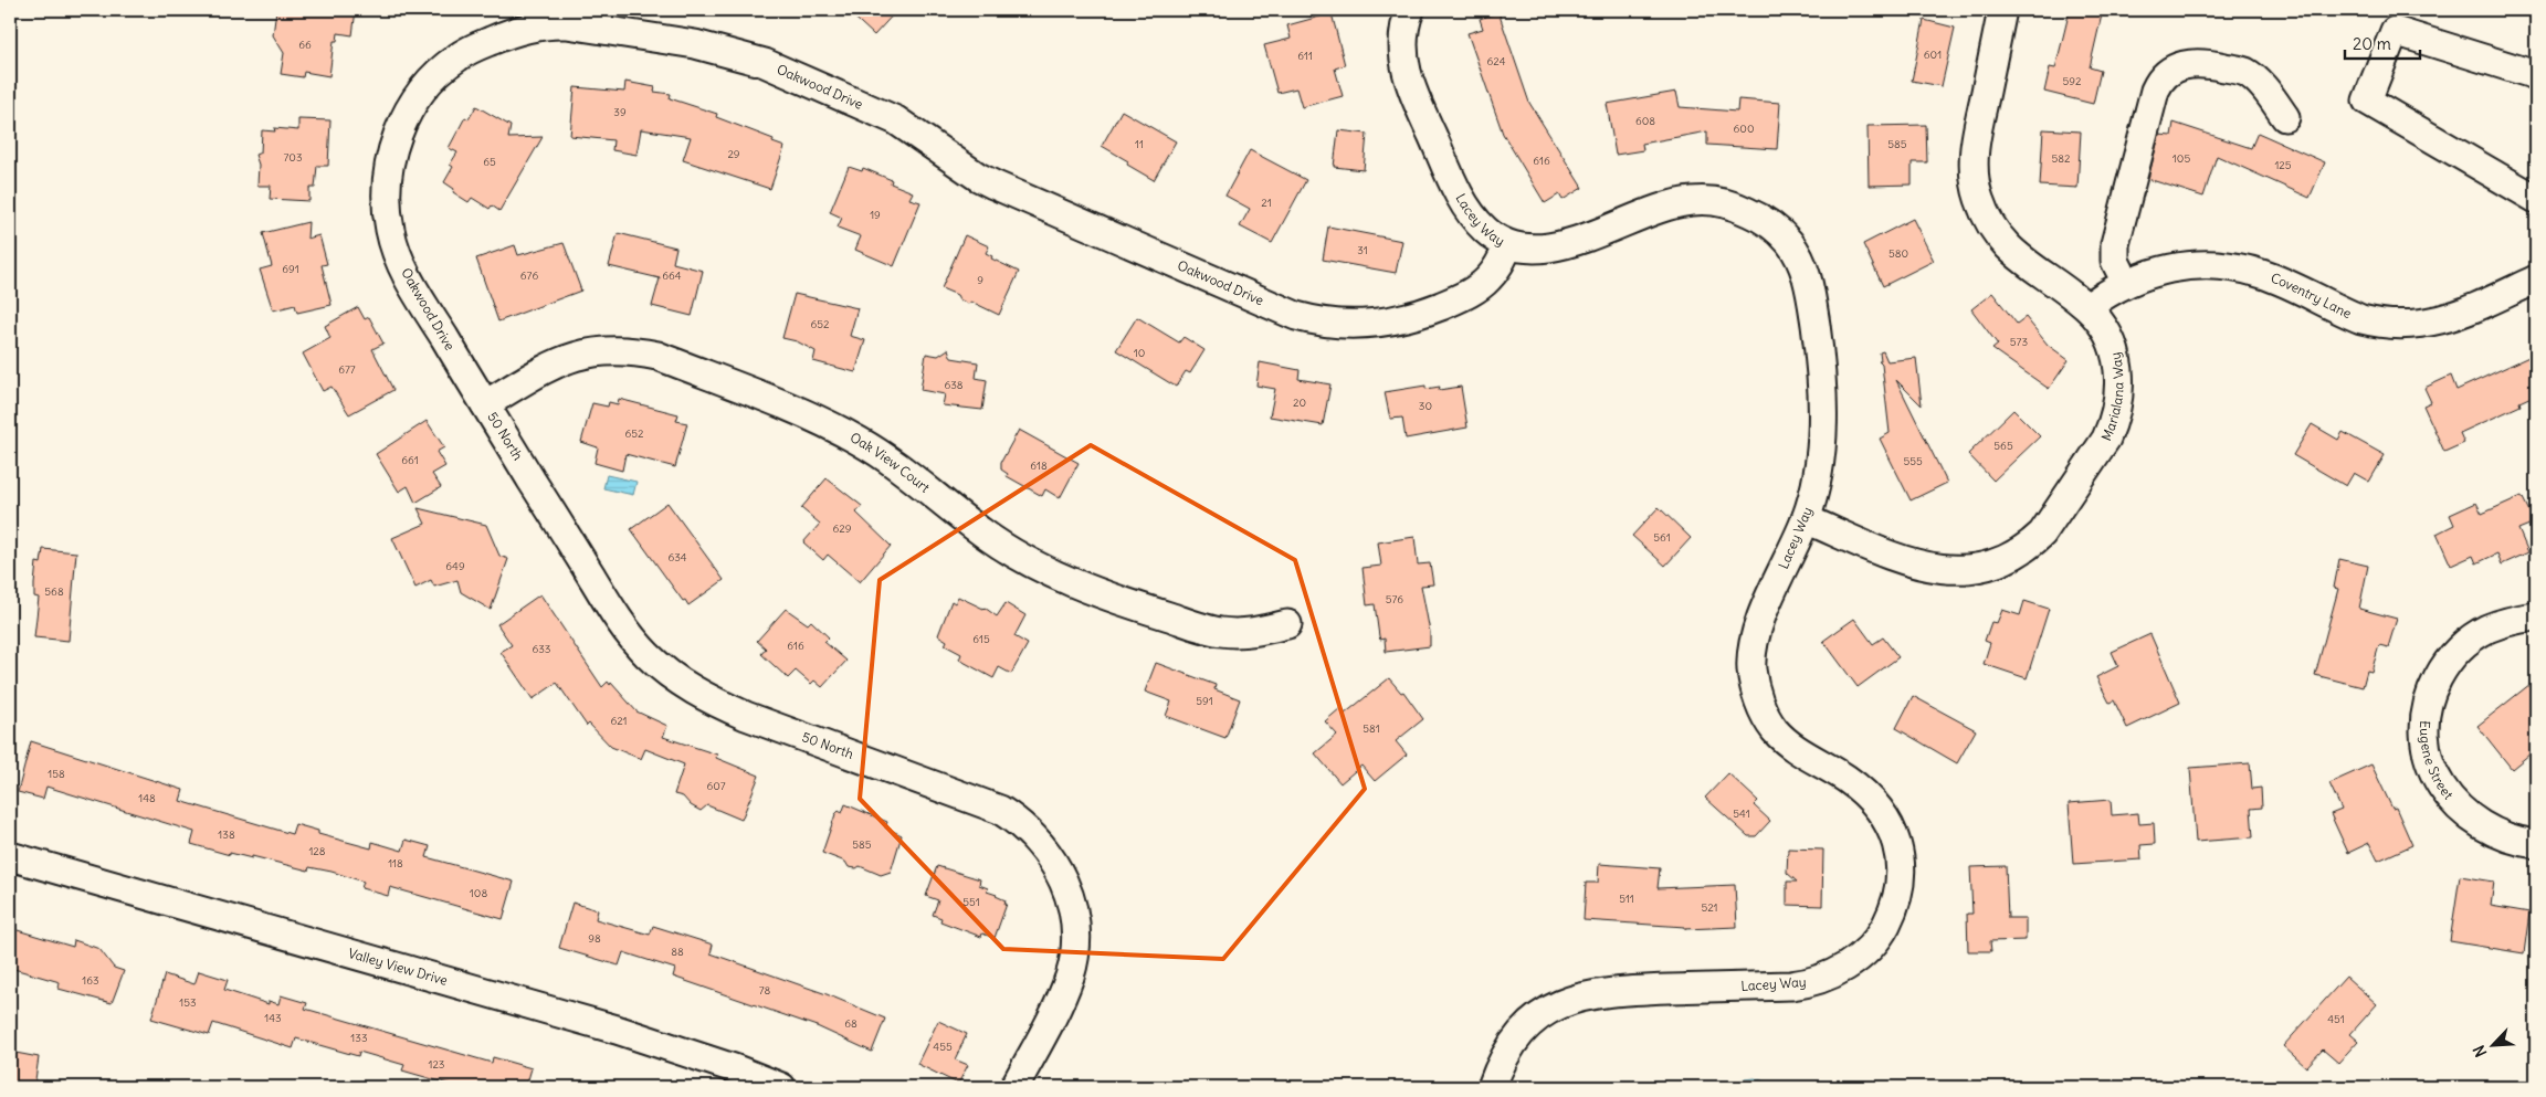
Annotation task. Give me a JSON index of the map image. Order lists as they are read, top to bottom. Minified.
{"streets":{"street":["Oakwood Drive","Lacey Way","Coventry Lane","Marialana Way","50 North","Oak View Court","Eugene Street","Valley View Drive"]},"crossings":[["Oakwood Drive","Lacey Way"],["Oakwood Drive","50 North"],["Oakwood Drive","Oak View Court"],["Lacey Way","Marialana Way"],["Coventry Lane","Marialana Way"],["50 North","Oak View Court"]],"house_numbers":["66","601","611","624","592","39","608","600","11","585","29","703","582","105","616","65","125","21","19","31","580","691","676","664","9","652","573","10","677","638","20","30","652","565","661","555","618","629","561","634","649","568","576","615","616","633","591","621","581","158","607","148","541","138","585","128","118","108","511","551","521","98","88","163","78","153","143","451","68","133","455","123"],"scale_bar":"20 m","north":"bottom left"}
